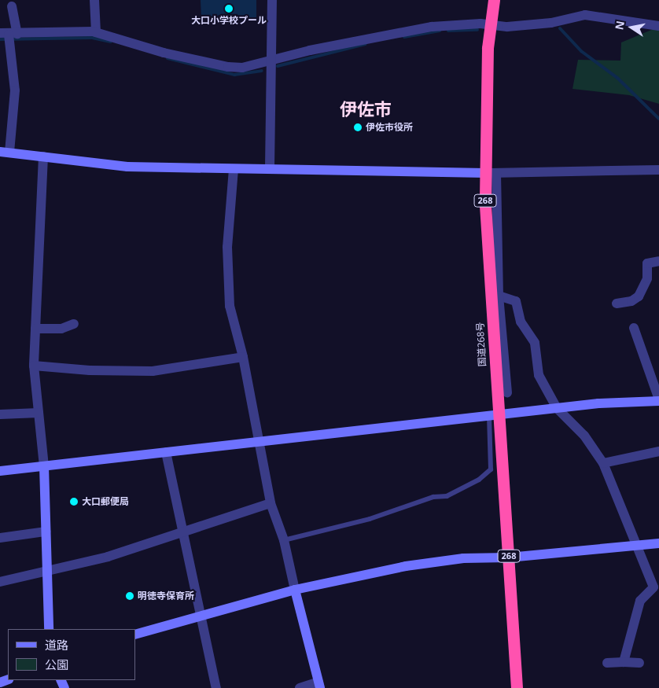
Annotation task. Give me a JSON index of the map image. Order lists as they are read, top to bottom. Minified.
{"streets":{"highway":["268","国道268号"]},"districts":["伊佐市"],"places":["大口小学校プール","伊佐市役所","大口郵便局","明徳寺保育所"],"legend":["道路","公園"],"north":"left"}
